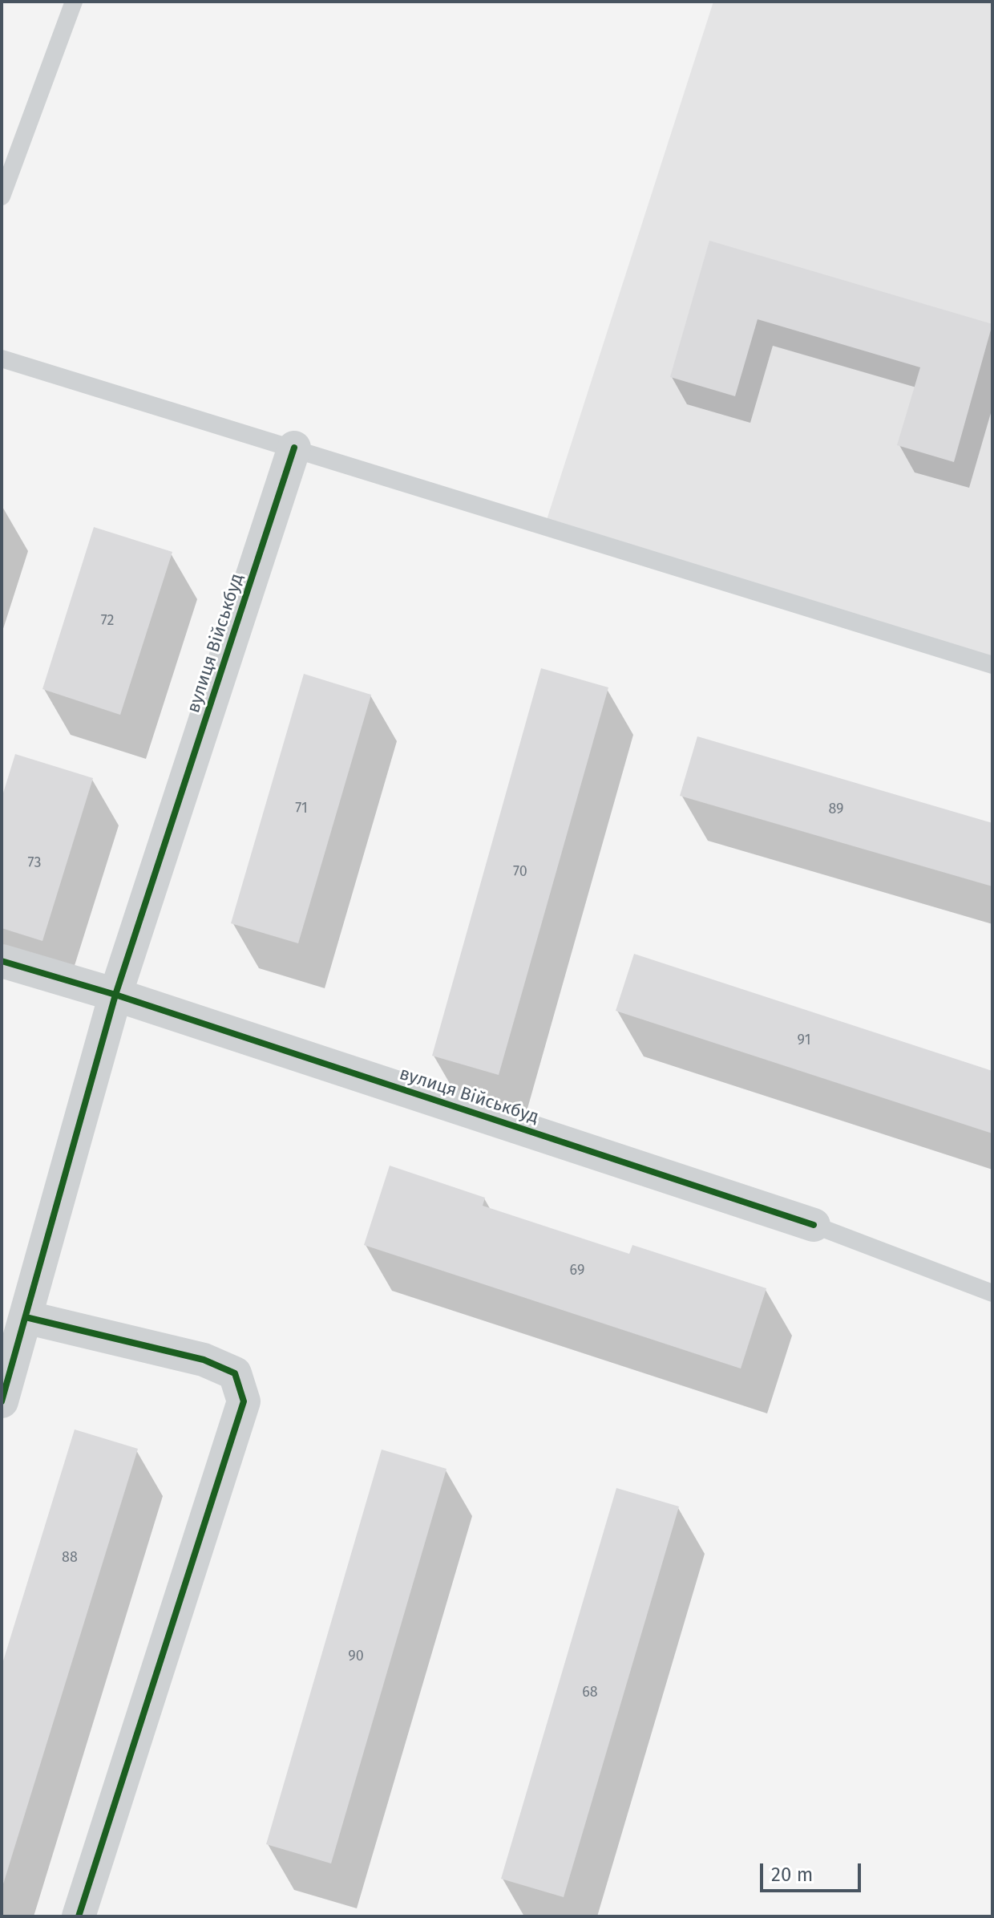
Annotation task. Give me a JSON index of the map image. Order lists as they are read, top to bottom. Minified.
{"streets":{"street":["вулиця Військбуд"]},"house_numbers":["72","71","89","73","70","91","69","88","90","68"],"scale_bar":"20 m"}
